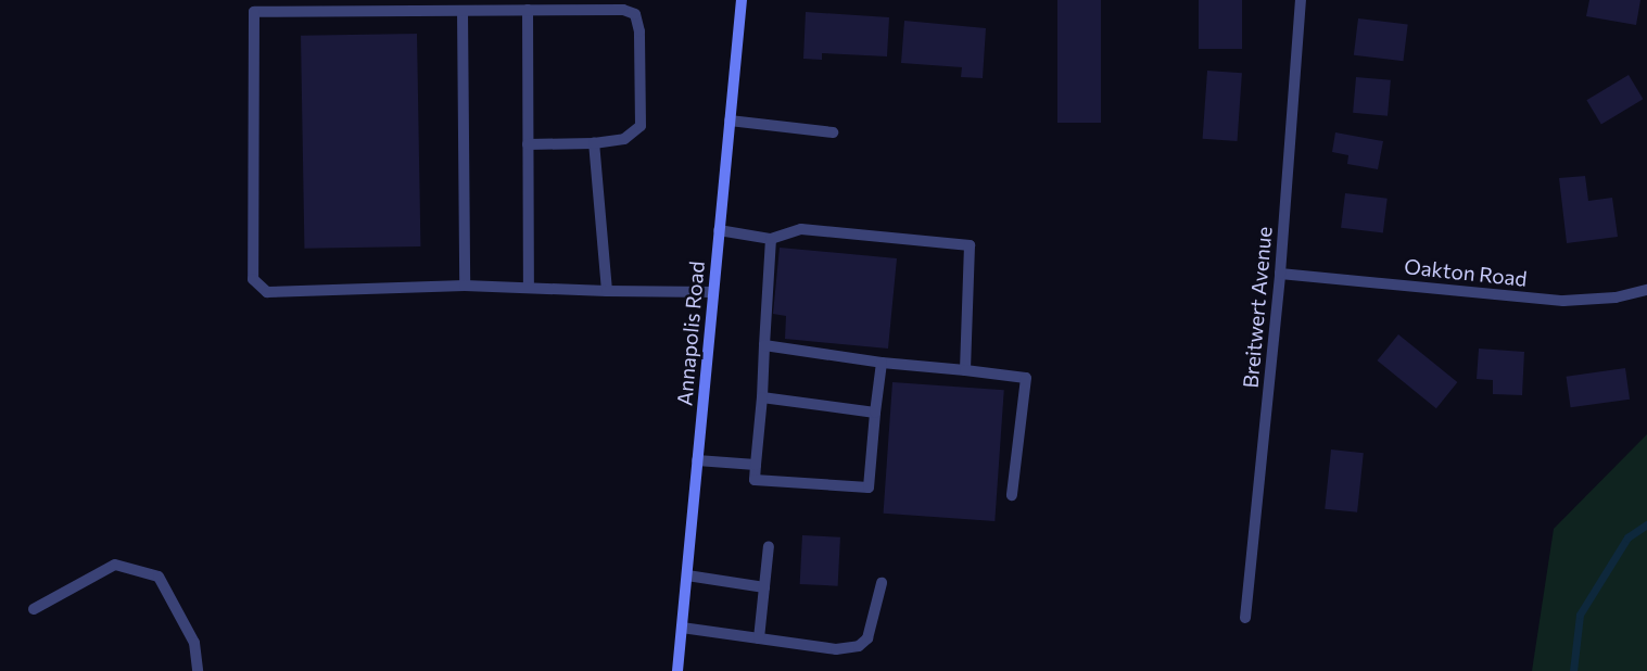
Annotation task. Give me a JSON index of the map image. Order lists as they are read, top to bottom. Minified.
{"streets":{"main road":["Annapolis Road"],"street":["Oakton Road","Breitwert Avenue"]},"crossings":[["Oakton Road","Breitwert Avenue"]]}
